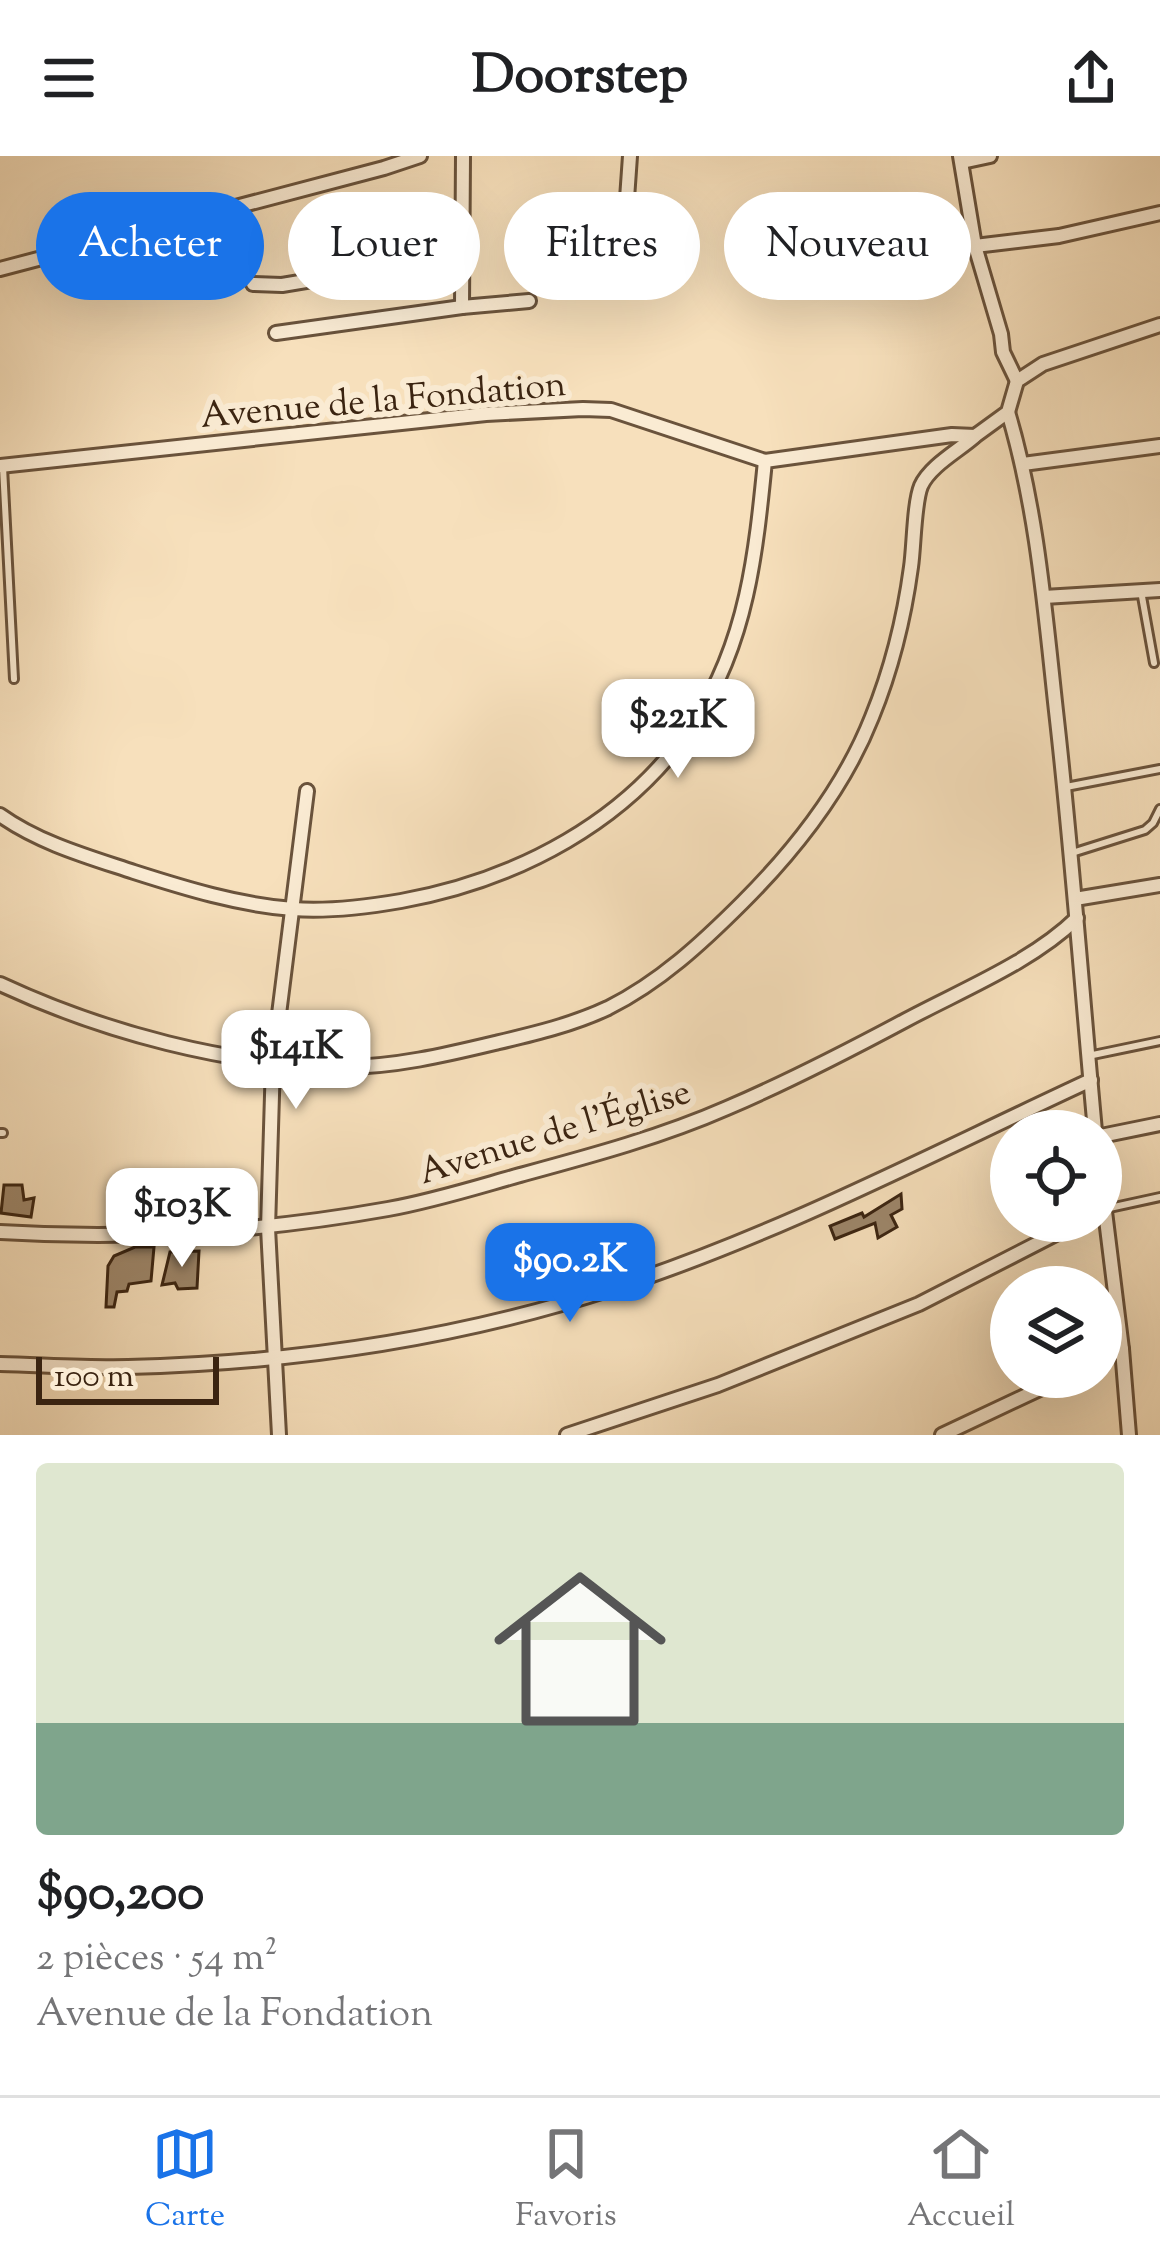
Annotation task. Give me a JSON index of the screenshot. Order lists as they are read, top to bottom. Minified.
{"streets":{"street":["Avenue de la Fondation","Avenue de l'Église"]},"scale_bar":"100 m","page":{"header":"Doorstep","chip":["Acheter","Louer","Filtres","Nouveau"],"price":["$221K","$141K","$103K","$90.2K"],"scale":"100 m","list":[{"name":"$90,200","note":"2 pièces · 54 m² · Avenue de la Fondation"}],"tabs":["Carte","Favoris","Accueil"]}}
